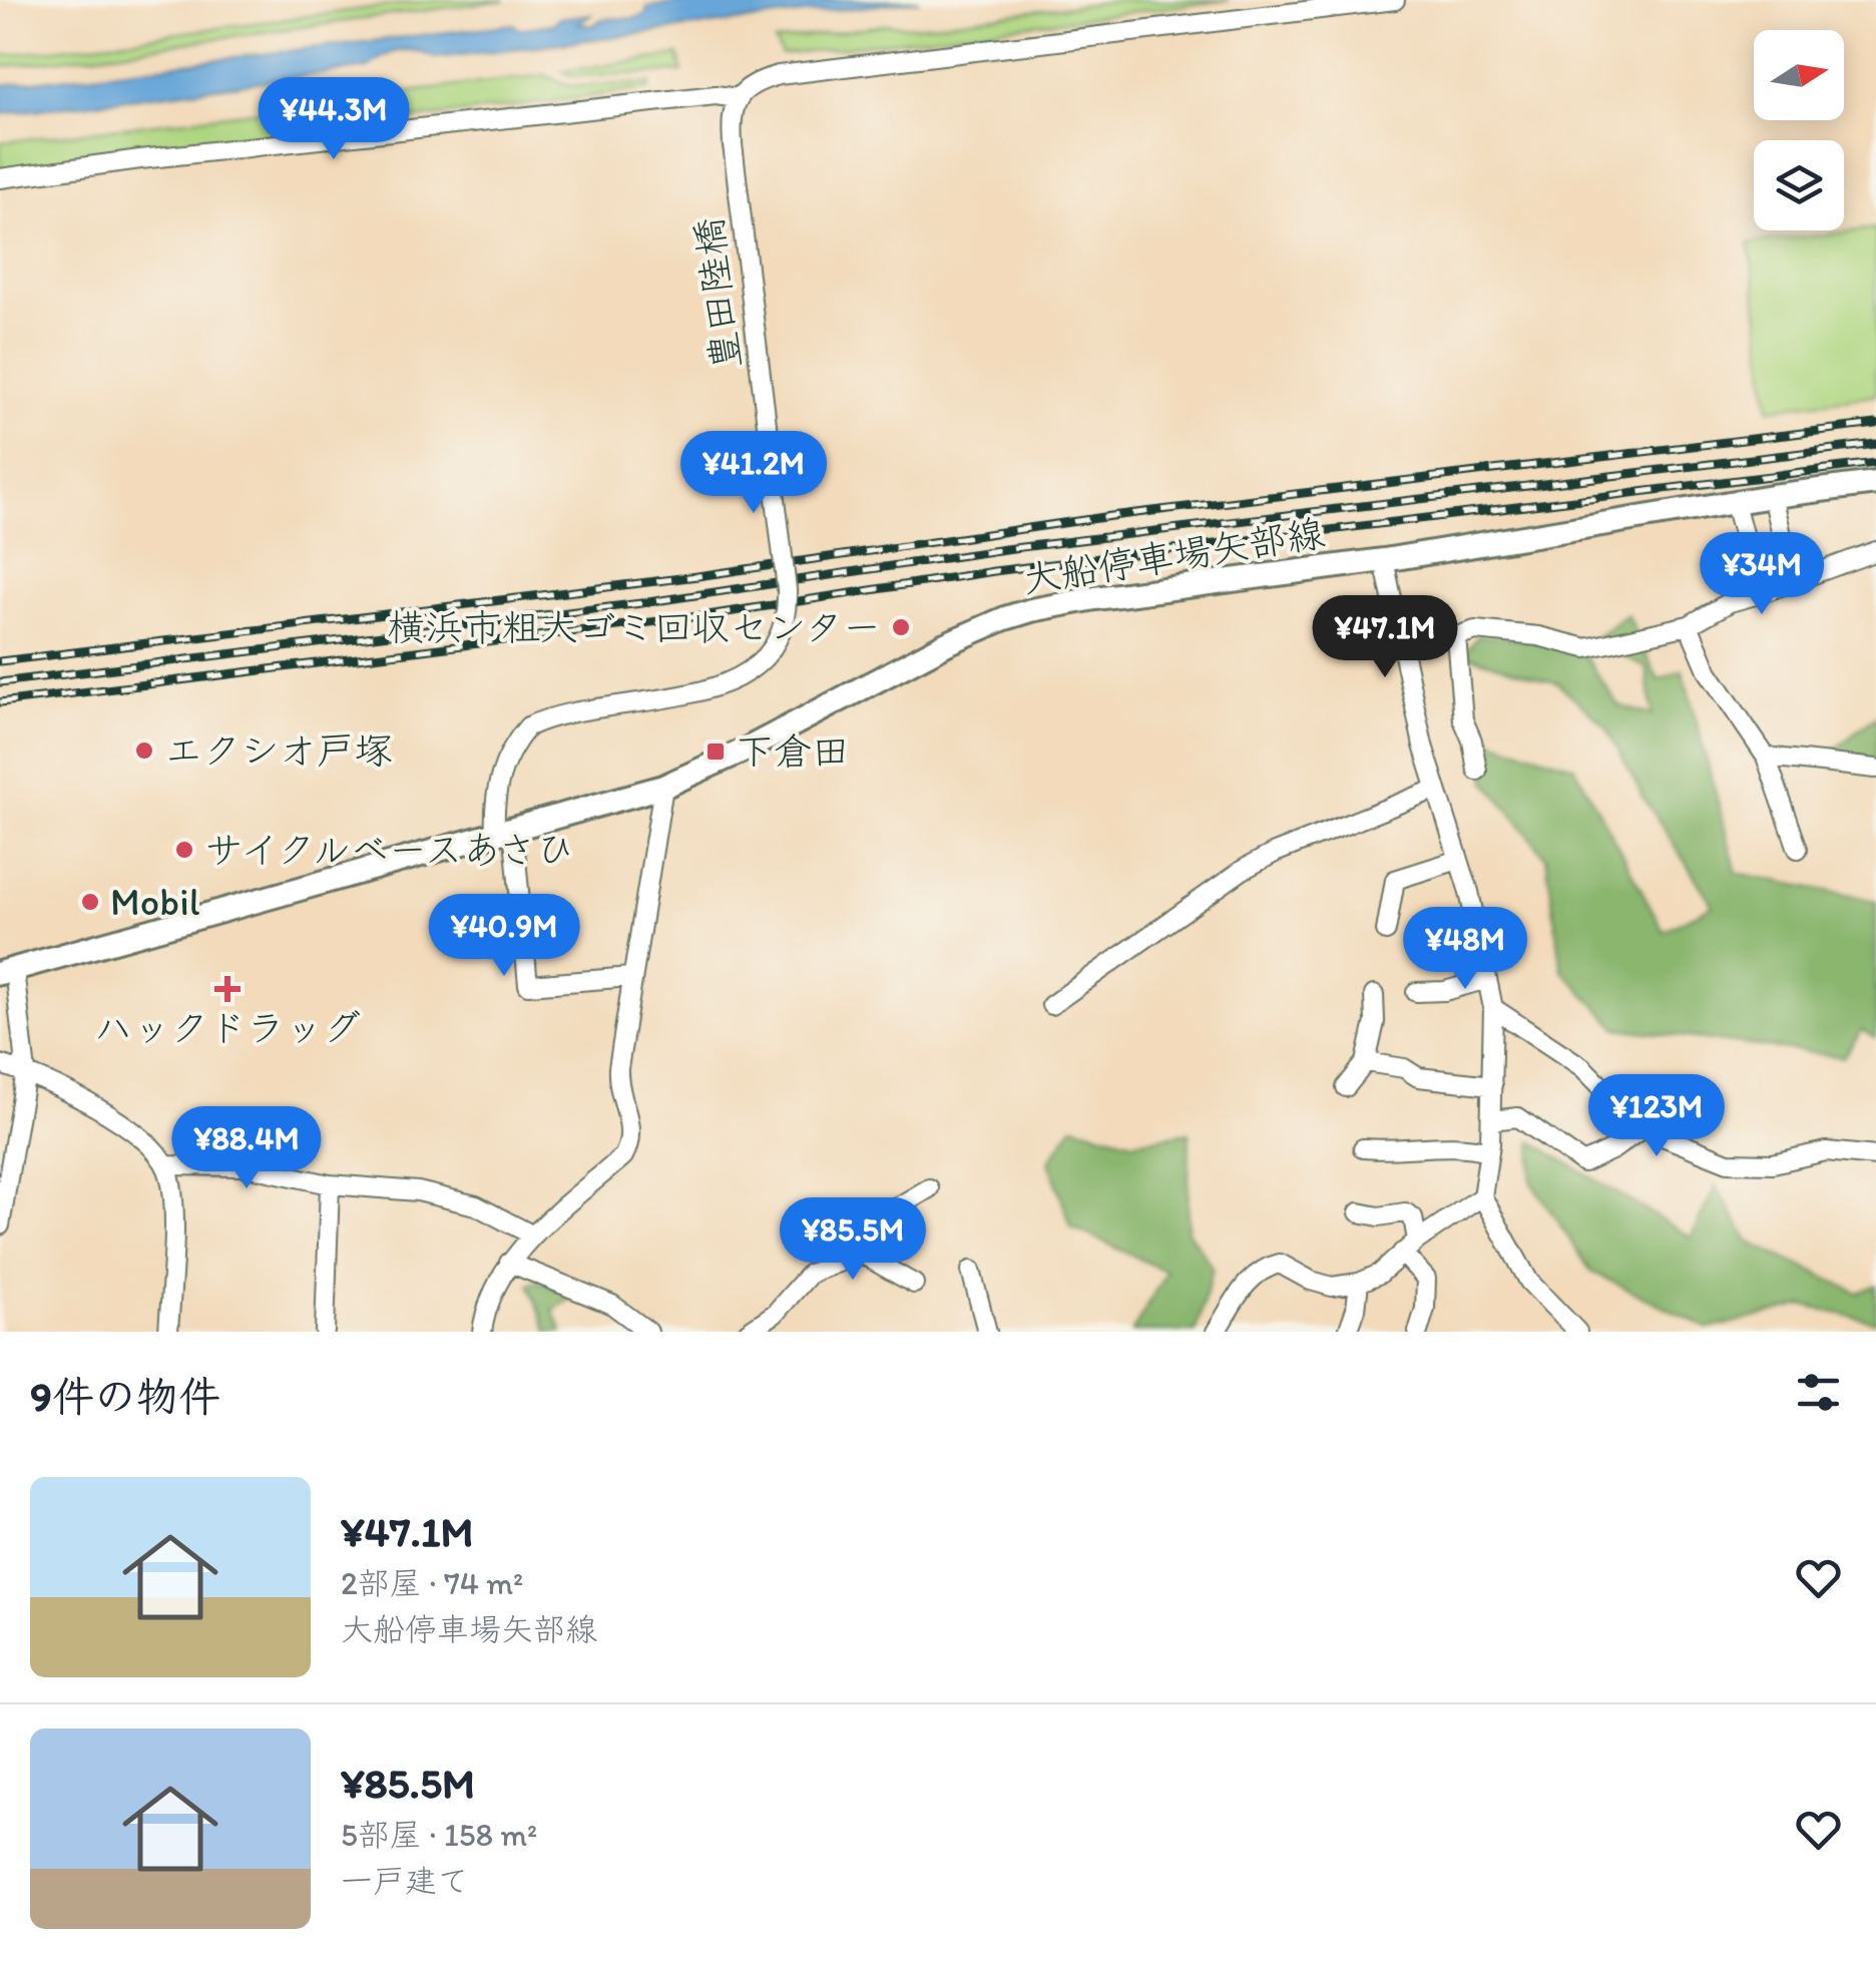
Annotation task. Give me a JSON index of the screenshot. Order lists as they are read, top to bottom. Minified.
{"streets":{"main road":["大船停車場矢部線"],"street":["豊田陸橋"]},"crossings":[["豊田陸橋","大船停車場矢部線"]],"places":{"other":["横浜市粗大ゴミ回収センター","エクシオ戸塚","サイクルベースあさひ","Mobil"],"transit":["下倉田"],"health":["ハックドラッグ"]},"north":"right","page":{"price":["¥44.3M","¥41.2M","¥34M","¥47.1M","¥40.9M","¥48M","¥123M","¥88.4M","¥85.5M"],"heading":"9件の物件","list":[{"name":"¥47.1M","note":"2部屋 · 74 m² · 大船停車場矢部線"},{"name":"¥85.5M","note":"5部屋 · 158 m² · 一戸建て"}]}}
